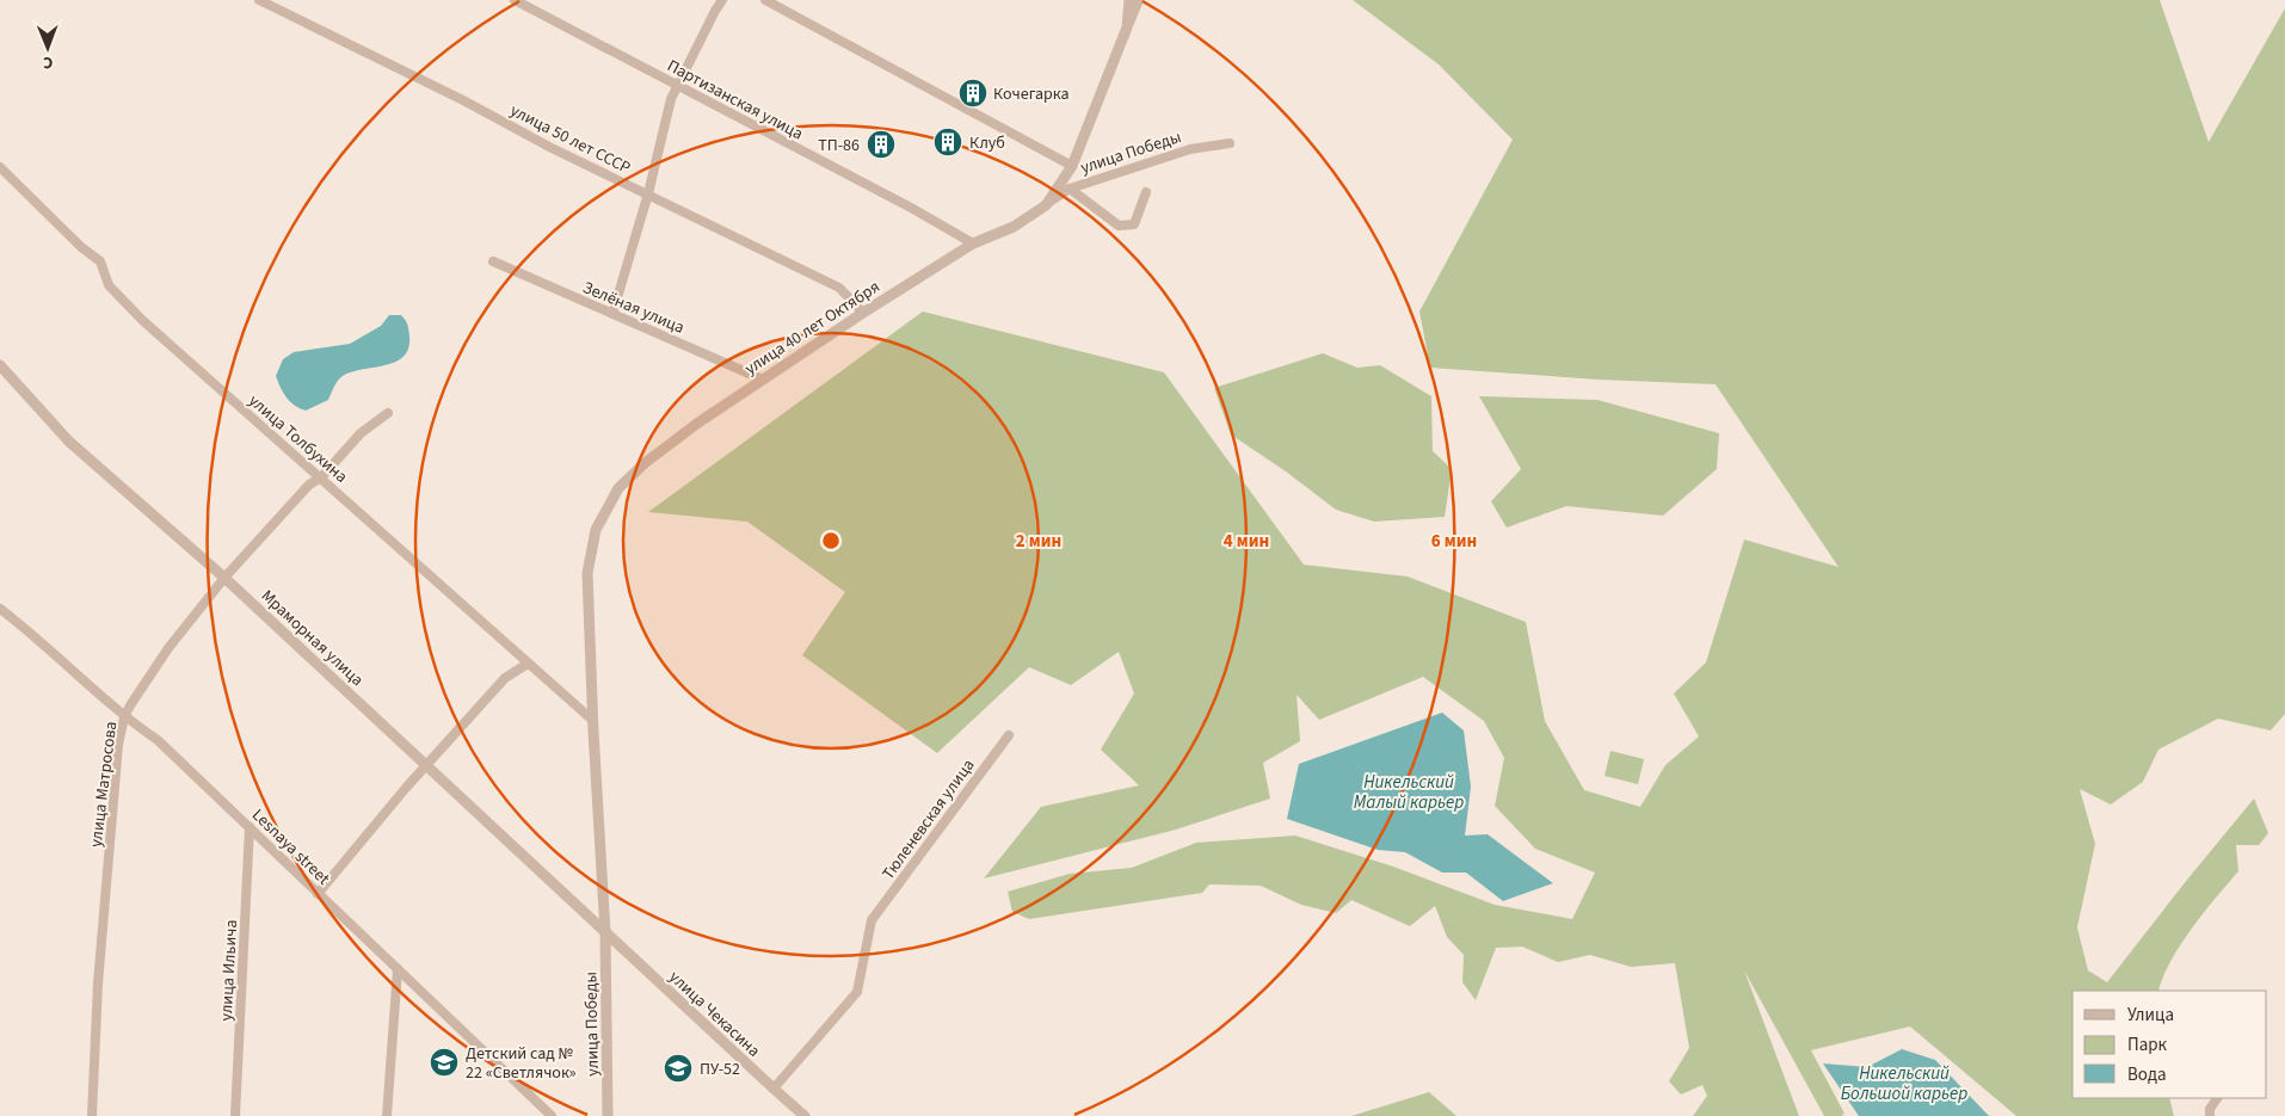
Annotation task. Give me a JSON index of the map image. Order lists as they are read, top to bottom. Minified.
{"streets":{"street":["Партизанская улица","улица 50 лет СССР","улица Победы","Зелёная улица","улица 40 лет Октября","улица Толбухина","Мраморная улица","улица Матросова","Тюленевская улица","Lesnaya street","улица Ильича","улица Чекасина"]},"crossings":[["Партизанская улица","улица 40 лет Октября"],["улица 50 лет СССР","улица 40 лет Октября"],["улица Победы","улица 40 лет Октября"],["улица Победы","Мраморная улица"],["улица Победы","улица Чекасина"],["Зелёная улица","улица 40 лет Октября"],["улица 40 лет Октября","улица Толбухина"],["улица 40 лет Октября","Мраморная улица"],["улица 40 лет Октября","улица Чекасина"],["улица Толбухина","улица Матросова"],["Мраморная улица","улица Матросова"],["Мраморная улица","улица Чекасина"],["улица Матросова","Lesnaya street"],["Тюленевская улица","улица Чекасина"],["Lesnaya street","улица Ильича"]],"water":["Никельский Малый карьер","Никельский Большой карьер"],"places":{"building":["Кочегарка","Клуб","ТП-86"],"school or university":["Детский сад № 22 «Светлячок»","ПУ-52"]},"legend":["Улица","Парк","Вода"],"north":"bottom","rings":["2 мин","4 мин","6 мин"]}
